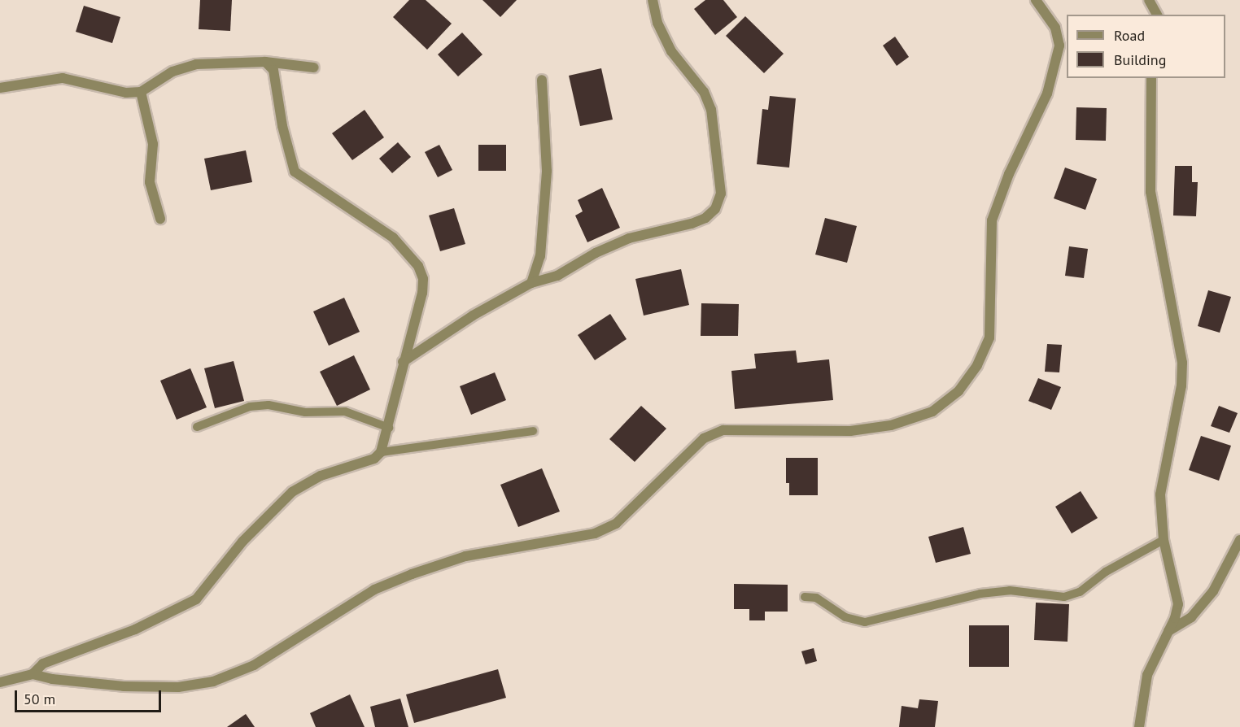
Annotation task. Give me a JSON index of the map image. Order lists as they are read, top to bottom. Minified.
{"legend":["Road","Building"],"scale_bar":"50 m"}
